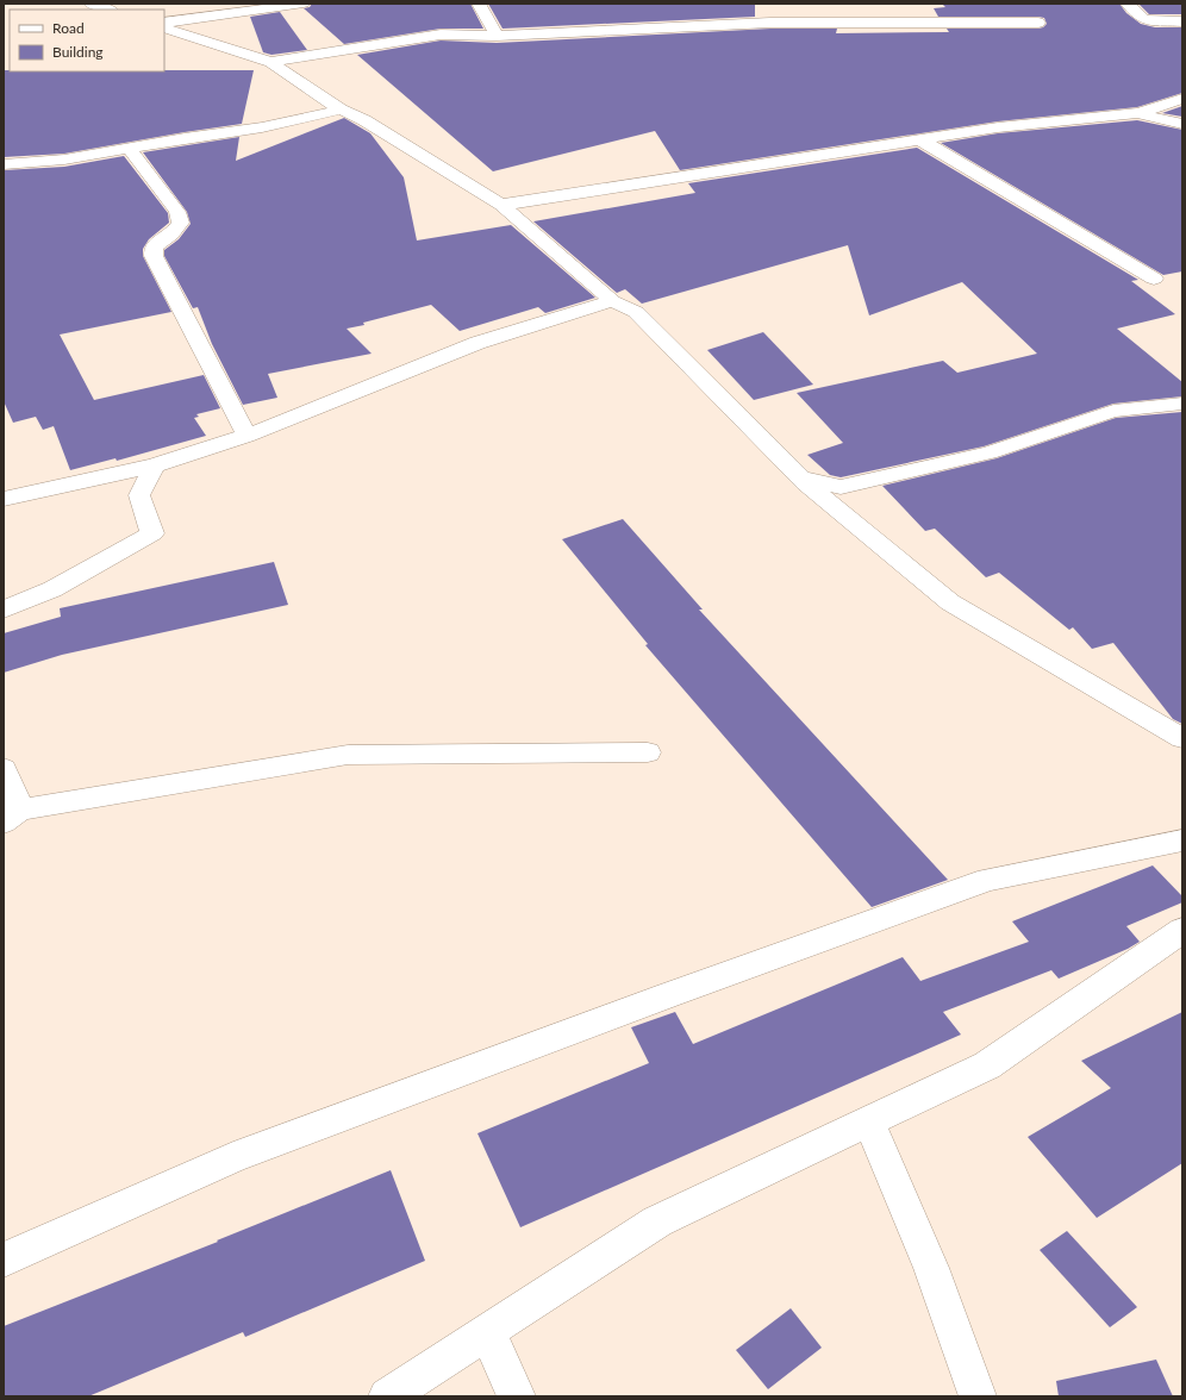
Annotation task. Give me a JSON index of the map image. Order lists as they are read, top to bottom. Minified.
{"legend":["Road","Building"]}
